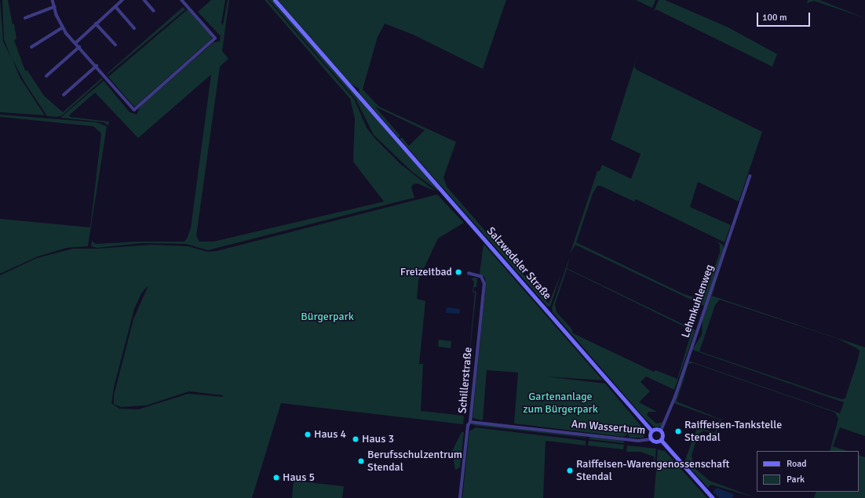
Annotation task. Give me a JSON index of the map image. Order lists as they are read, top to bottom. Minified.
{"streets":{"main road":["Salzwedeler Straße"],"street":["Lehmkuhlenweg","Schillerstraße","Am Wasserturm"]},"crossings":[["Salzwedeler Straße","Lehmkuhlenweg"],["Salzwedeler Straße","Am Wasserturm"],["Lehmkuhlenweg","Am Wasserturm"],["Schillerstraße","Am Wasserturm"]],"parks":["Bürgerpark","Gartenanlage zum Bürgerpark"],"places":["Freizeitbad","Raiffeisen-Tankstelle Stendal","Haus 4","Haus 3","Berufsschulzentrum Stendal","Raiffeisen-Warengenossenschaft Stendal","Haus 5"],"legend":["Road","Park"],"scale_bar":"100 m"}
